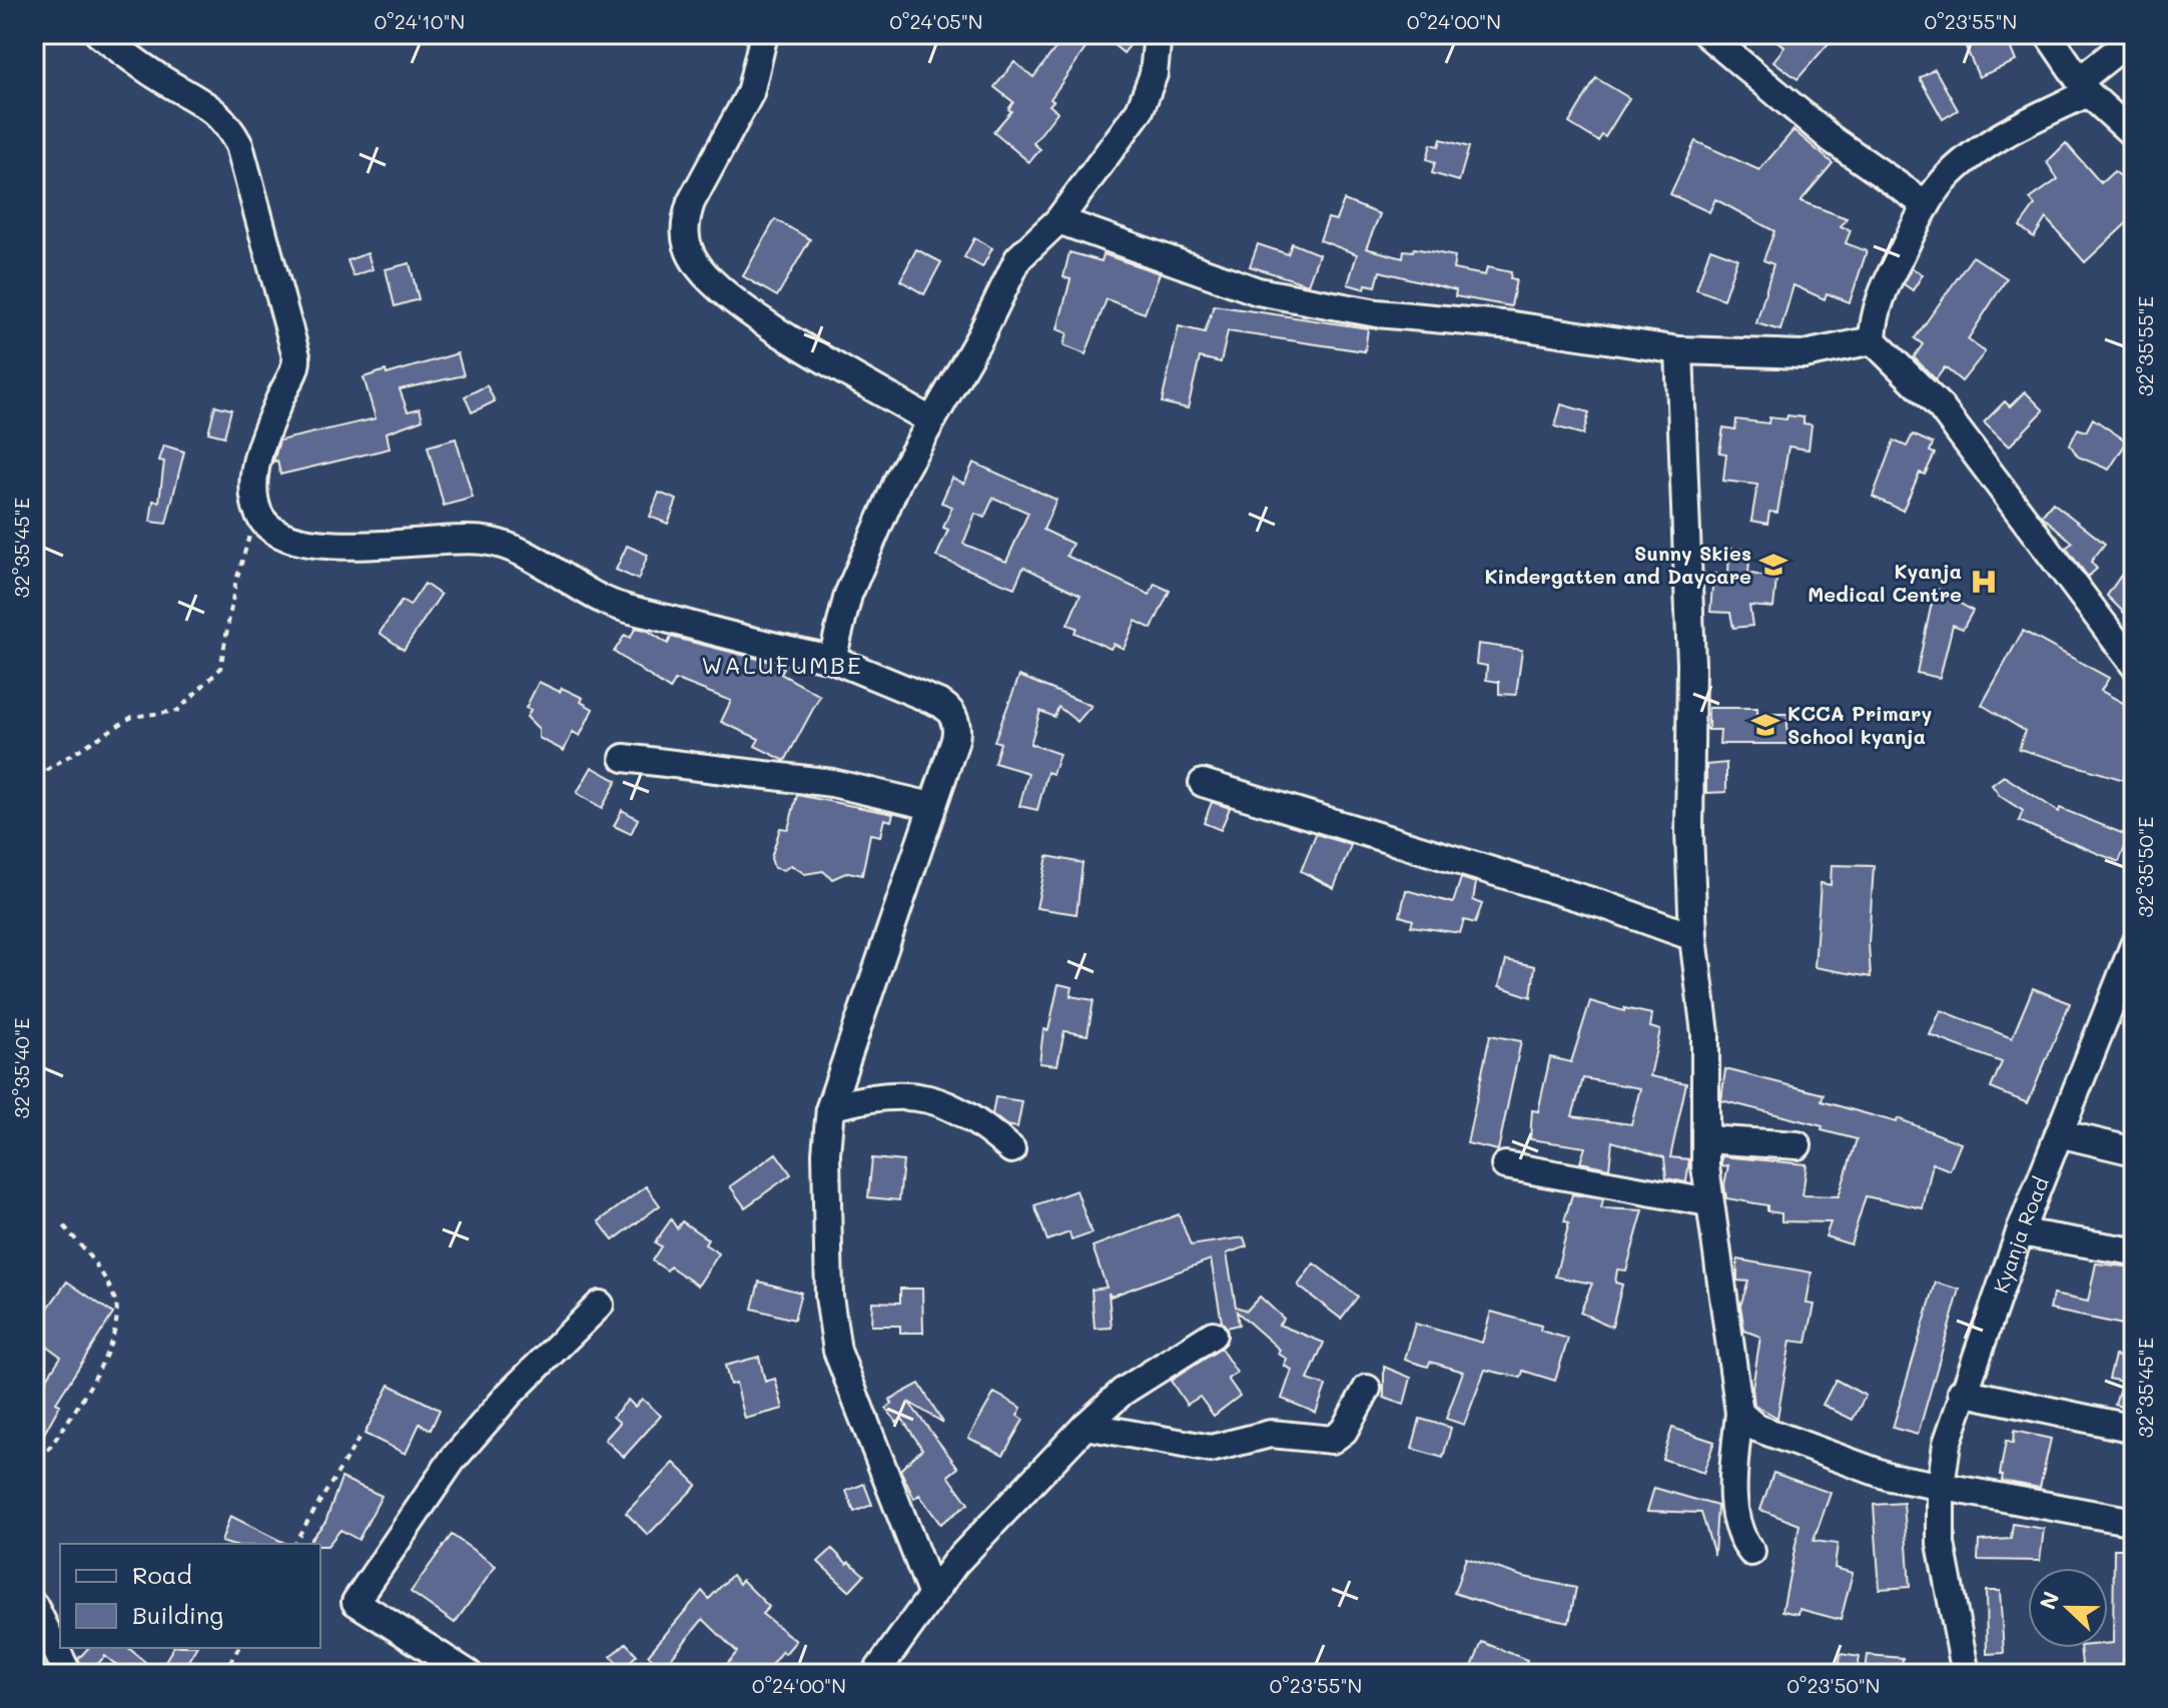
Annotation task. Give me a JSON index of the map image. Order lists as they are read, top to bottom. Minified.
{"streets":{"street":["Kyanja Road"]},"districts":["WALUFUMBE"],"places":{"school or university":["Sunny Skies Kindergatten and Daycare","KCCA Primary School kyanja"],"hospital":["Kyanja Medical Centre"]},"legend":["Road","Building"],"north":"left","coordinates":["0°24'10\"N","0°24'05\"N","0°24'00\"N","0°23'55\"N","32°35'55\"E","32°35'45\"E","32°35'50\"E","32°35'40\"E","0°23'50\"N"]}
